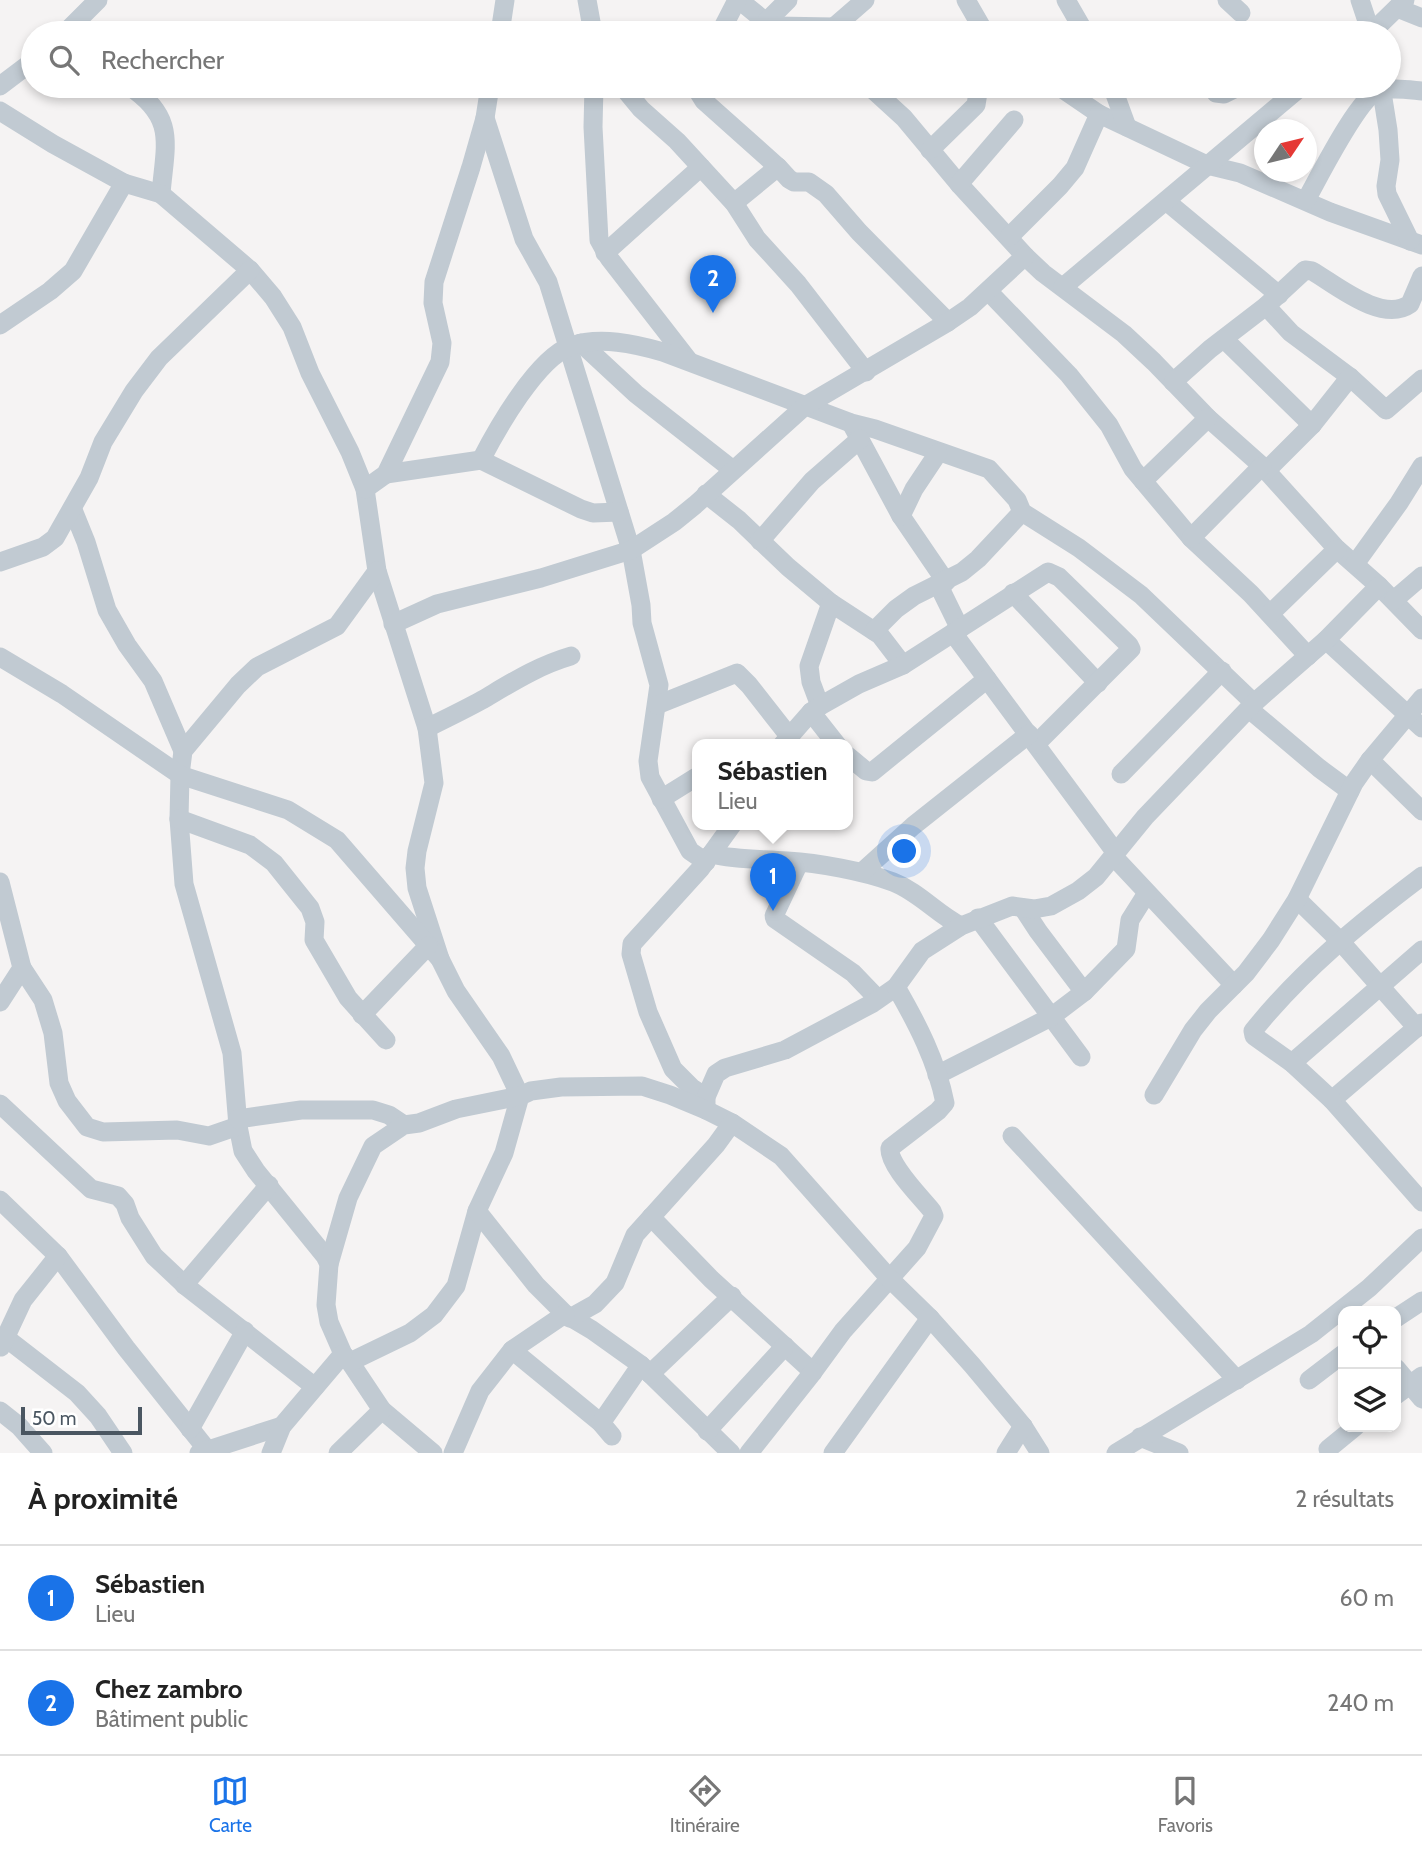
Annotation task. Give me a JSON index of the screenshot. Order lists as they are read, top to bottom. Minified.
{"scale_bar":"50 m","north":"top right","page":{"search":"Rechercher","pins":["2","1"],"popup":["Sébastien","Lieu"],"scale":"50 m","heading":["À proximité","2 résultats"],"list":[{"mark":"1","name":"Sébastien","note":"Lieu","value":"60 m"},{"mark":"2","name":"Chez zambro","note":"Bâtiment public","value":"240 m"}],"nav":["Carte","Itinéraire","Favoris"]}}
